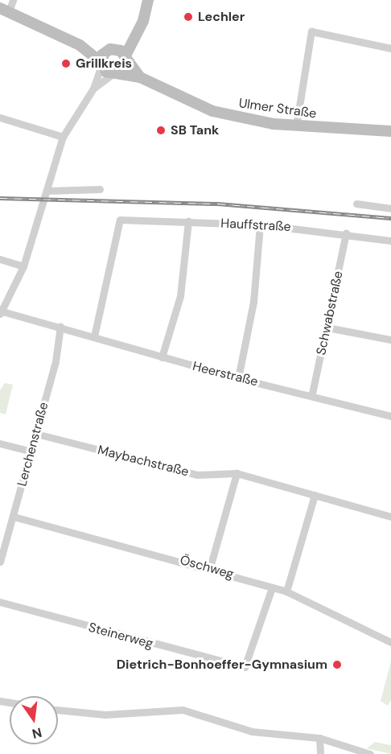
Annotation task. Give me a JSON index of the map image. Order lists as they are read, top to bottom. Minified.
{"streets":{"street":["Ulmer Straße","Hauffstraße","Schwabstraße","Heerstraße","Lerchenstraße","Maybachstraße","Öschweg","Steinerweg"]},"crossings":[["Hauffstraße","Schwabstraße"],["Hauffstraße","Heerstraße"],["Schwabstraße","Heerstraße"],["Heerstraße","Lerchenstraße"],["Lerchenstraße","Maybachstraße"],["Lerchenstraße","Öschweg"],["Öschweg","Steinerweg"]],"places":["Lechler","Grillkreis","SB Tank","Dietrich-Bonhoeffer-Gymnasium"],"north":"bottom"}
